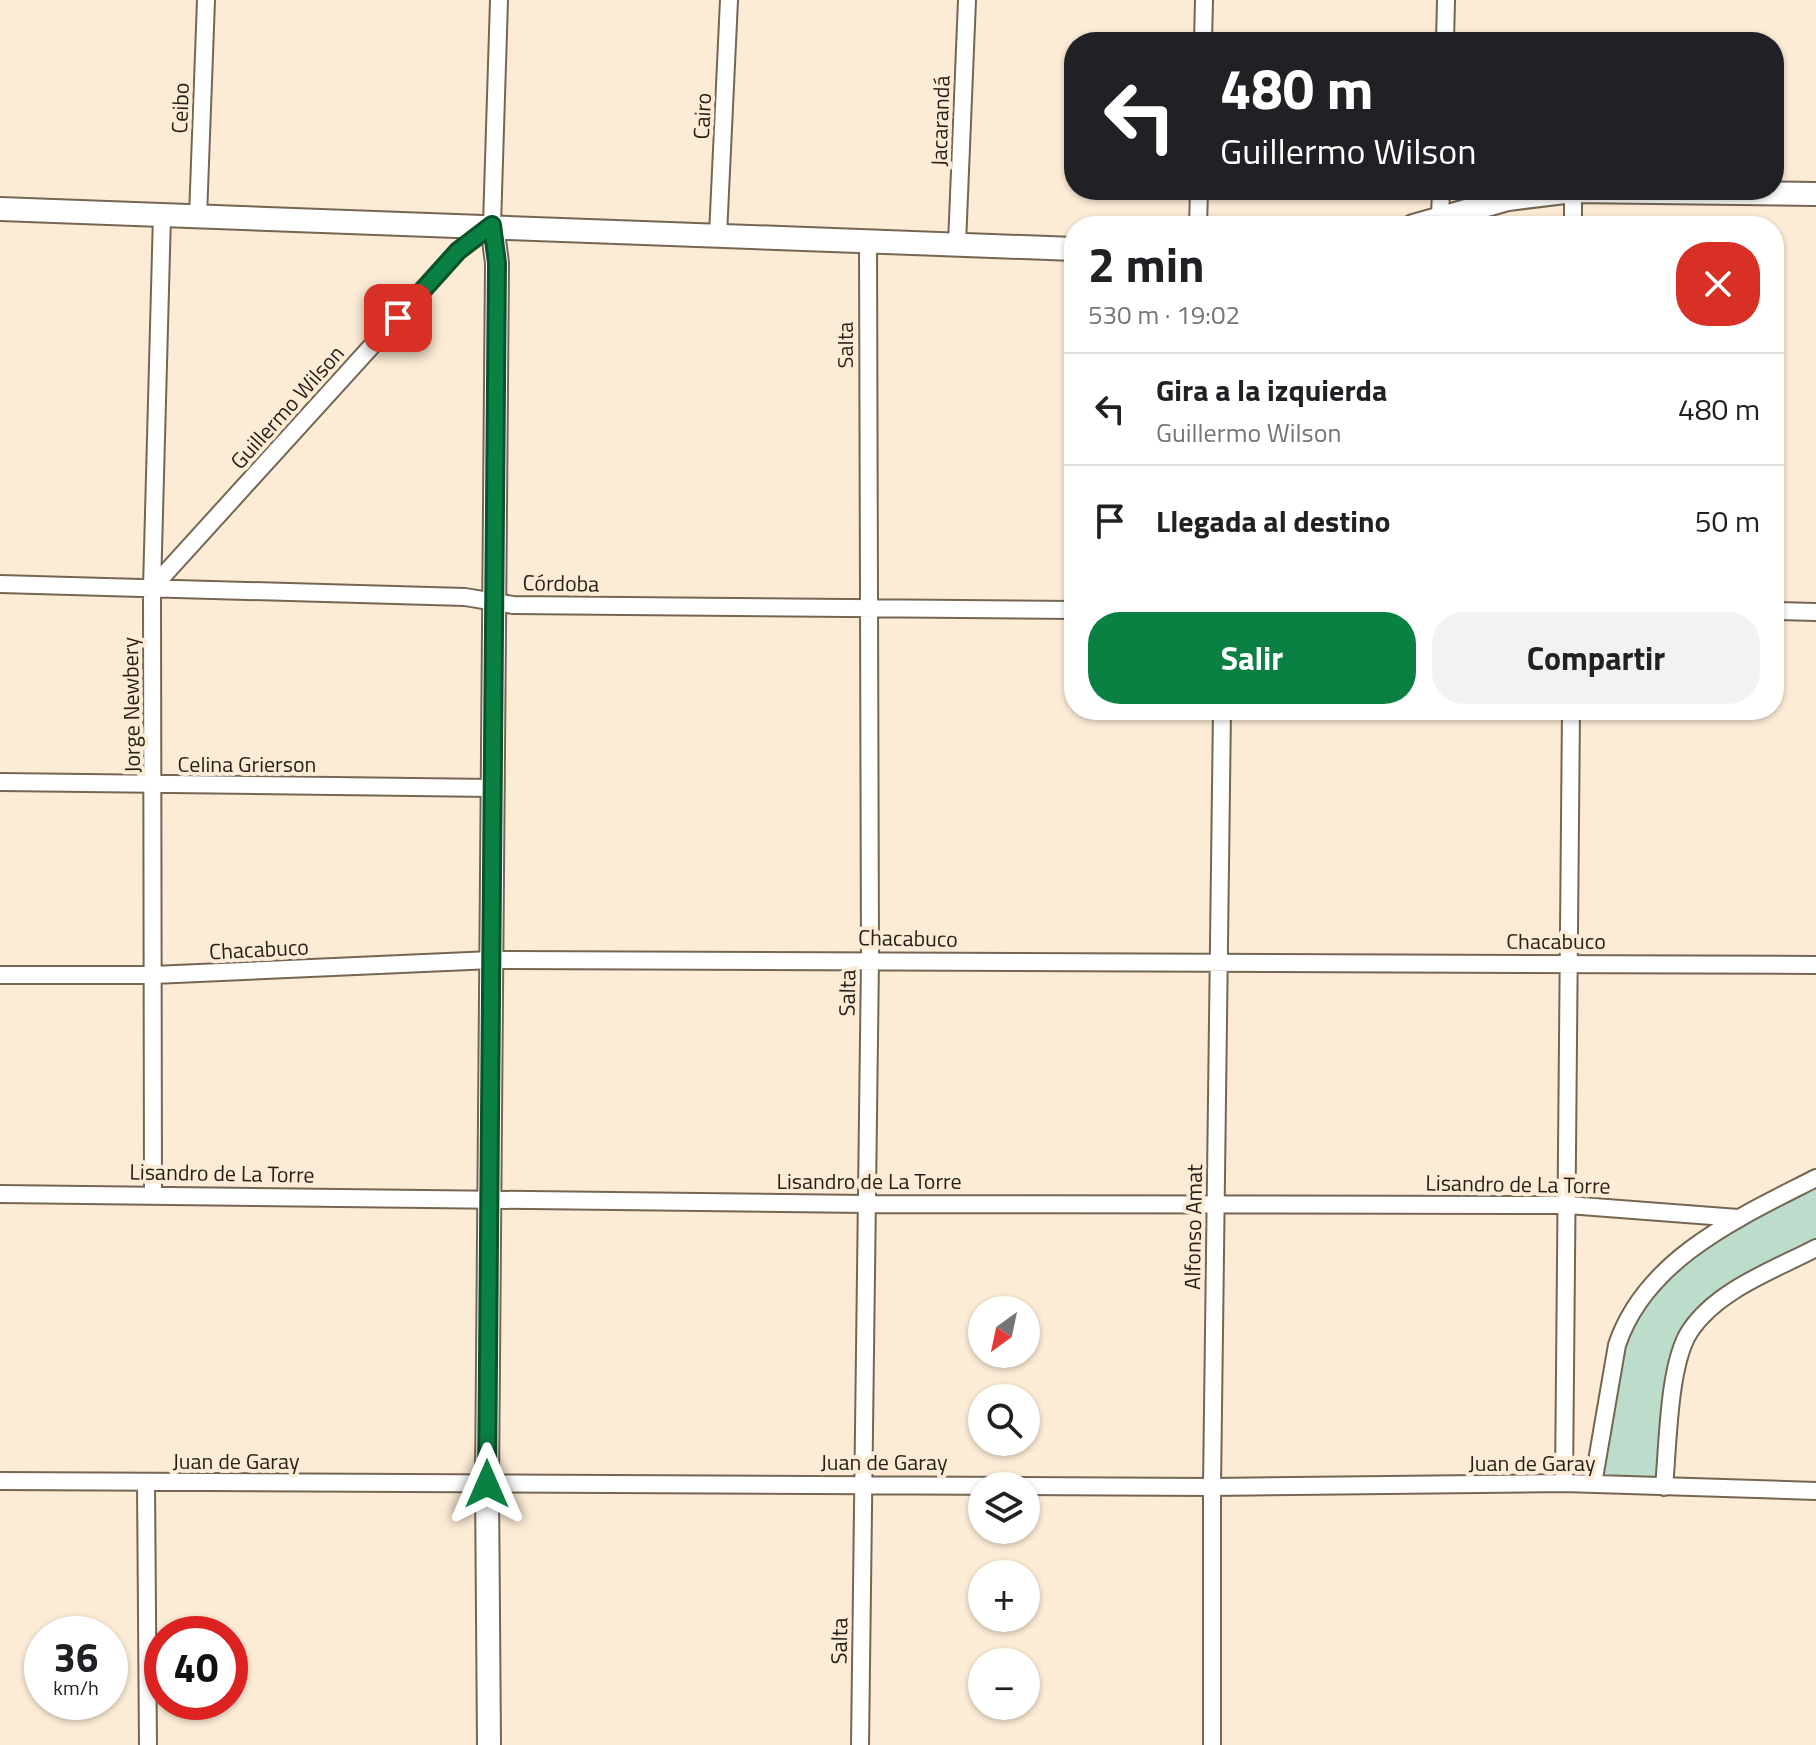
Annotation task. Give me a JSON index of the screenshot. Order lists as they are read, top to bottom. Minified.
{"streets":{"street":["Ceibo","Cairo","Jacarandá","Salta","Guillermo Wilson","Córdoba","Jorge Newbery","Celina Grierson","Chacabuco","Lisandro de La Torre","Alfonso Amat","Juan de Garay"]},"crossings":[["Salta","Córdoba"],["Salta","Chacabuco"],["Salta","Lisandro de La Torre"],["Salta","Juan de Garay"],["Guillermo Wilson","Córdoba"],["Guillermo Wilson","Jorge Newbery"],["Córdoba","Jorge Newbery"],["Jorge Newbery","Celina Grierson"],["Jorge Newbery","Chacabuco"],["Jorge Newbery","Lisandro de La Torre"],["Chacabuco","Alfonso Amat"],["Lisandro de La Torre","Alfonso Amat"],["Alfonso Amat","Juan de Garay"]],"north":"bottom left","page":{"turn":["480 m","Guillermo Wilson"],"heading":["2 min","530 m · 19:02"],"list":[{"name":"Gira a la izquierda","note":"Guillermo Wilson","value":"480 m"},{"name":"Llegada al destino","value":"50 m"}],"buttons":["Salir","Compartir"],"map_buttons":["+","−"],"speed":"36 km/h","limit":"40"}}
